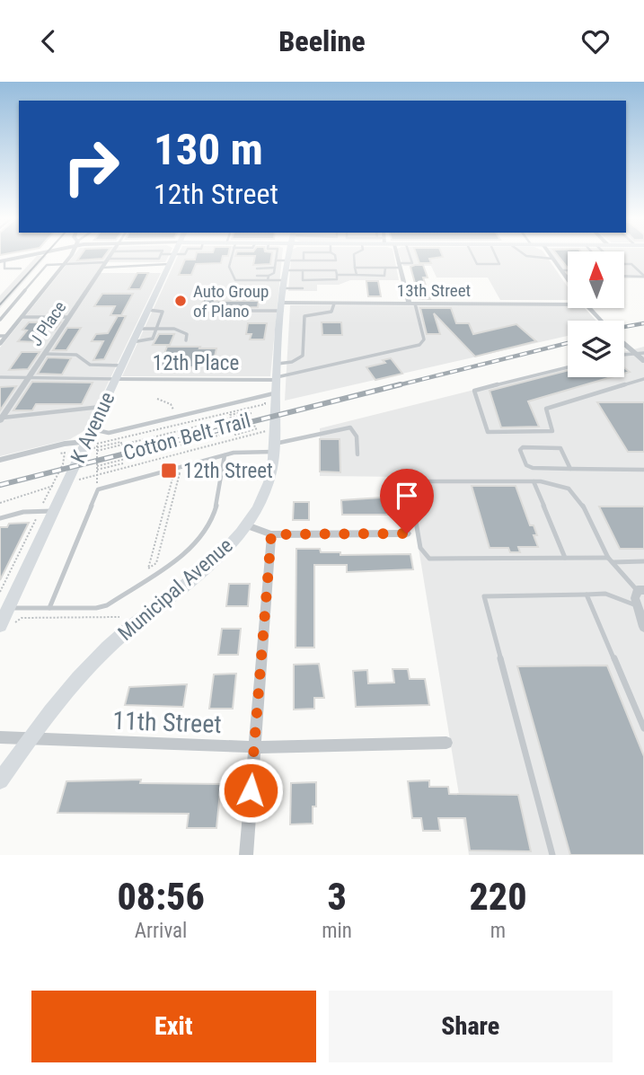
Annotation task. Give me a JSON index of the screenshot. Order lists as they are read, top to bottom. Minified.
{"streets":{"main road":["K Avenue","Municipal Avenue"],"street":["13th Street","J Place","12th Place","11th Street"],"path":["Cotton Belt Trail"]},"crossings":[["13th Street","Municipal Avenue"],["12th Place","K Avenue"],["12th Place","Municipal Avenue"],["Municipal Avenue","11th Street"]],"places":{"other":["Auto Group of Plano"],"transit":["12th Street"]},"north":"top","page":{"header":"Beeline","turn":["130 m","12th Street"],"eta":["08:56","Arrival","3","min","220","m"],"buttons":["Exit","Share"]}}
